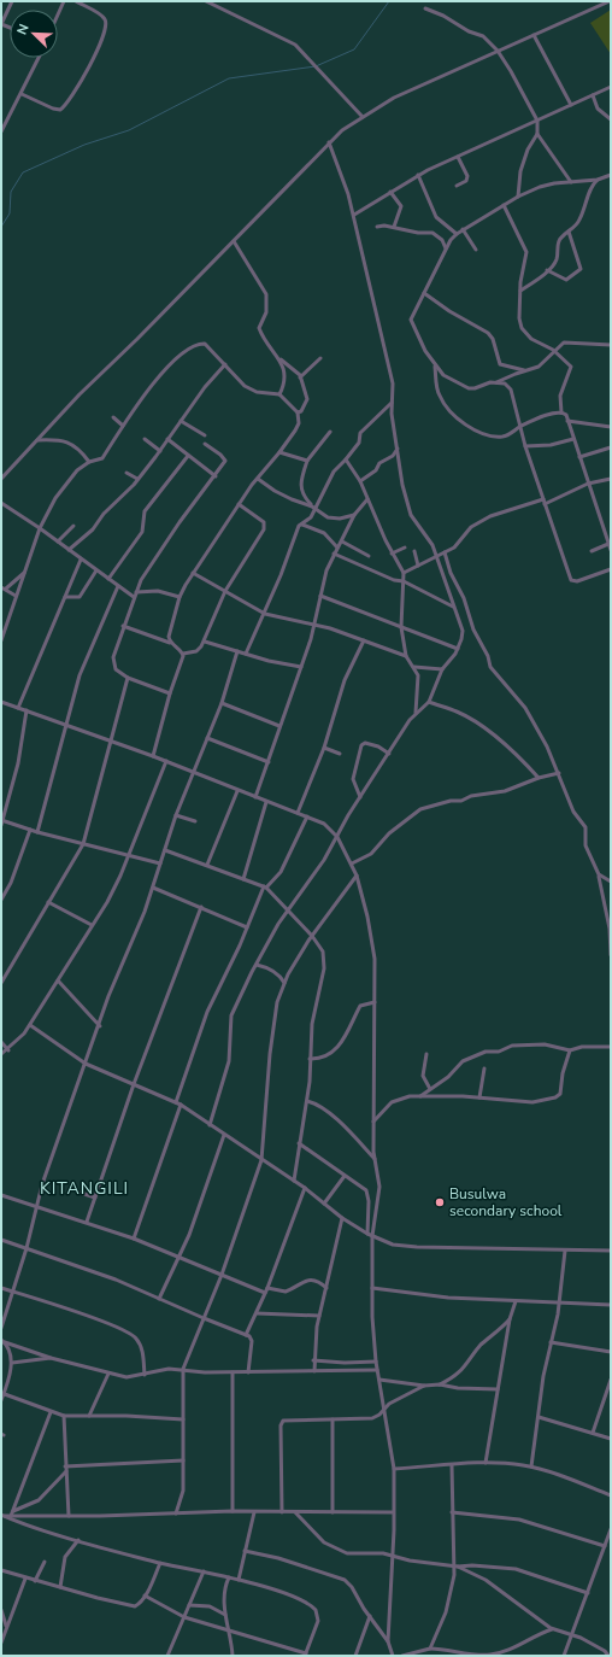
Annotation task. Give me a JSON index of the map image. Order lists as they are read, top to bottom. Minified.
{"districts":["KITANGILI"],"places":["Busulwa secondary school"],"north":"top left"}
